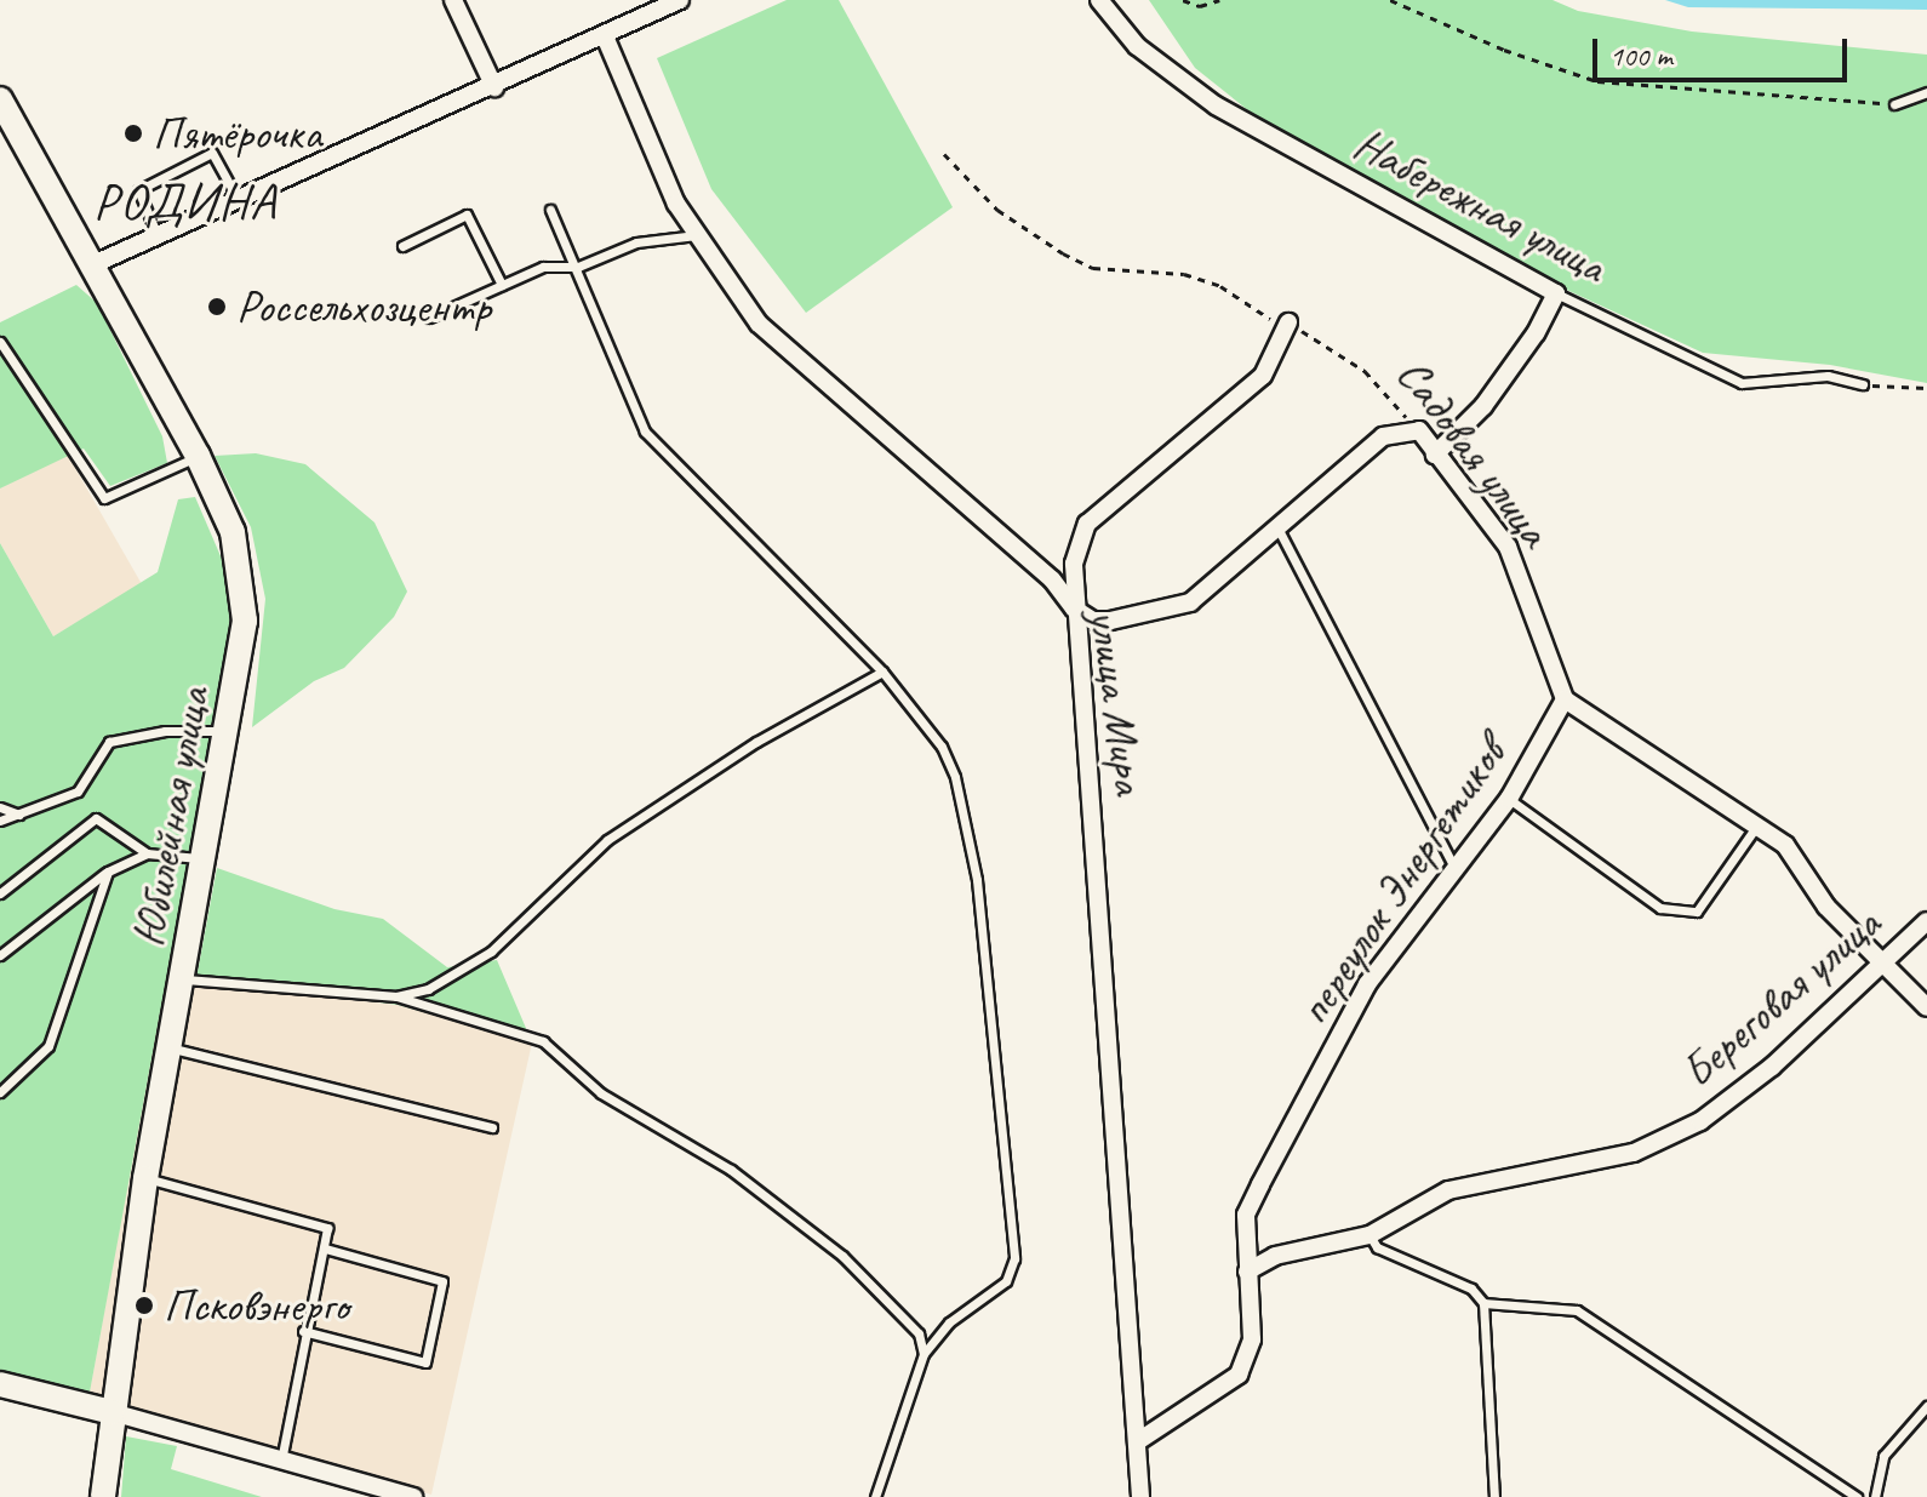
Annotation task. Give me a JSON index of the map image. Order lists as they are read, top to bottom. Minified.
{"streets":{"street":["Набережная улица","Садовая улица","улица Мира","Юбилейная улица","переулок Энергетиков","Береговая улица"]},"crossings":[["Садовая улица","переулок Энергетиков"],["улица Мира","переулок Энергетиков"],["переулок Энергетиков","Береговая улица"]],"districts":["РОДИНА"],"places":["Пятёрочка","Россельхозцентр","Псковэнерго"],"scale_bar":"100 m"}
